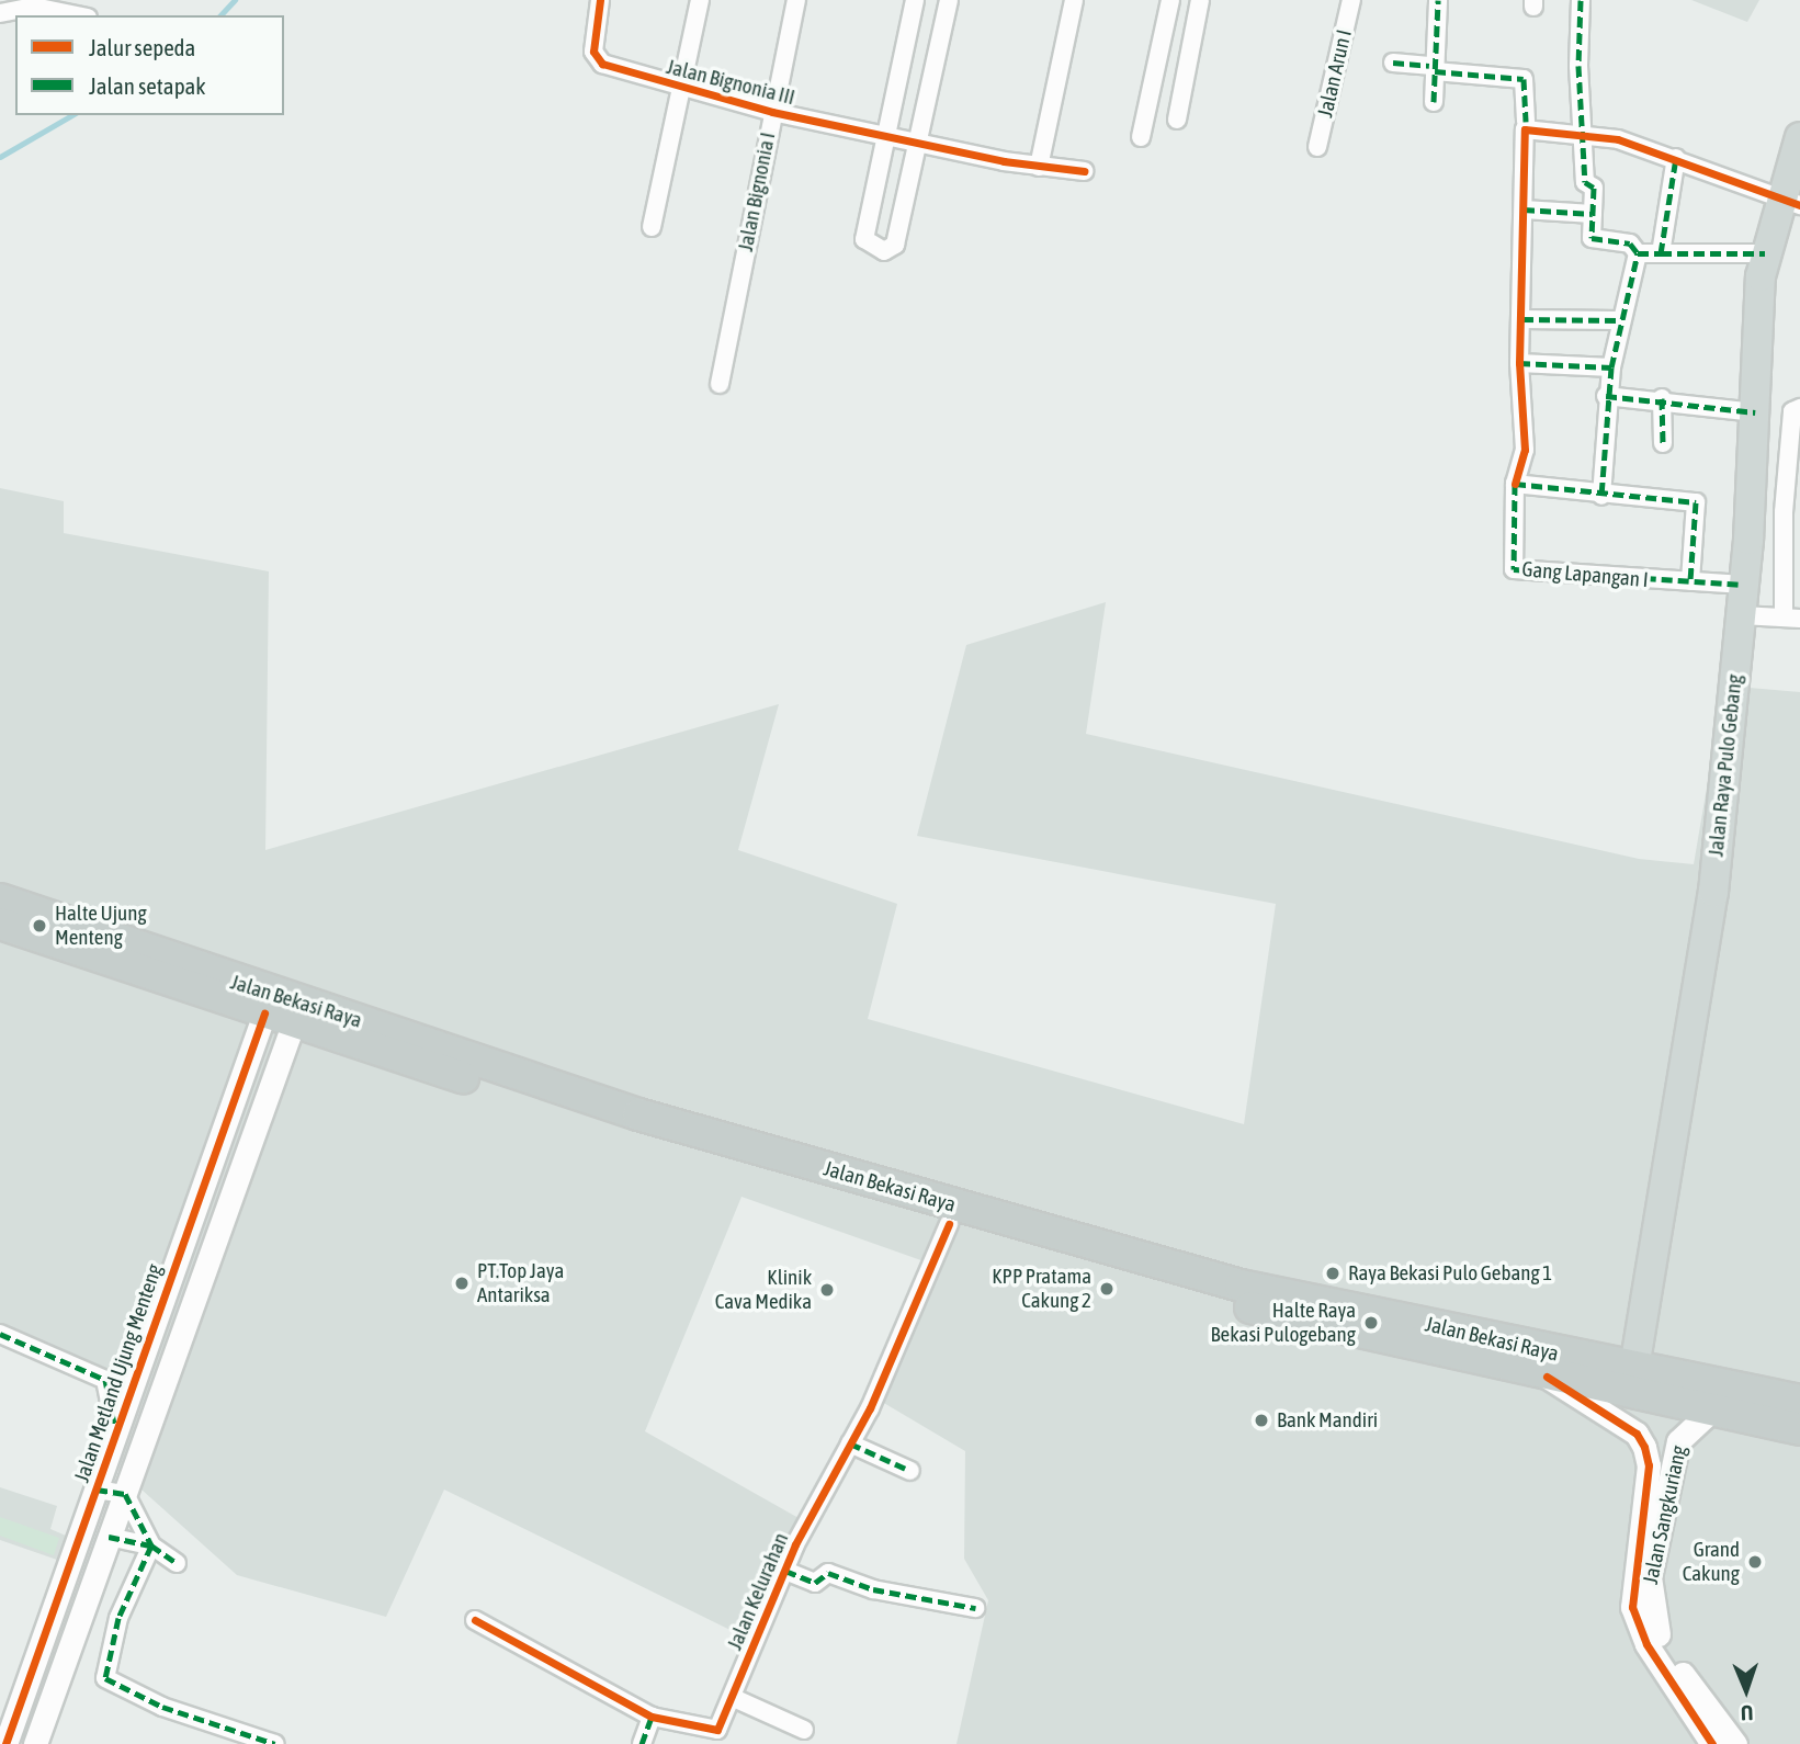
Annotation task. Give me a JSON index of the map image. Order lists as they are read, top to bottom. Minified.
{"streets":{"highway":["Jalan Bekasi Raya"],"main road":["Jalan Raya Pulo Gebang"],"street":["Jalan Arun I","Jalan Bignonia III","Jalan Bignonia I","Gang Lapangan I","Jalan Metland Ujung Menteng","Jalan Sangkuriang","Jalan Kelurahan"]},"crossings":[["Jalan Bignonia III","Jalan Bignonia I"],["Gang Lapangan I","Jalan Raya Pulo Gebang"],["Jalan Raya Pulo Gebang","Jalan Bekasi Raya"],["Jalan Bekasi Raya","Jalan Metland Ujung Menteng"],["Jalan Bekasi Raya","Jalan Sangkuriang"],["Jalan Bekasi Raya","Jalan Kelurahan"]],"places":["Halte Ujung Menteng","Raya Bekasi Pulo Gebang 1","PT.Top Jaya Antariksa","KPP Pratama Cakung 2","Klinik Cava Medika","Halte Raya Bekasi Pulogebang","Bank Mandiri","Grand Cakung"],"legend":["Jalur sepeda","Jalan setapak"],"north":"bottom"}
